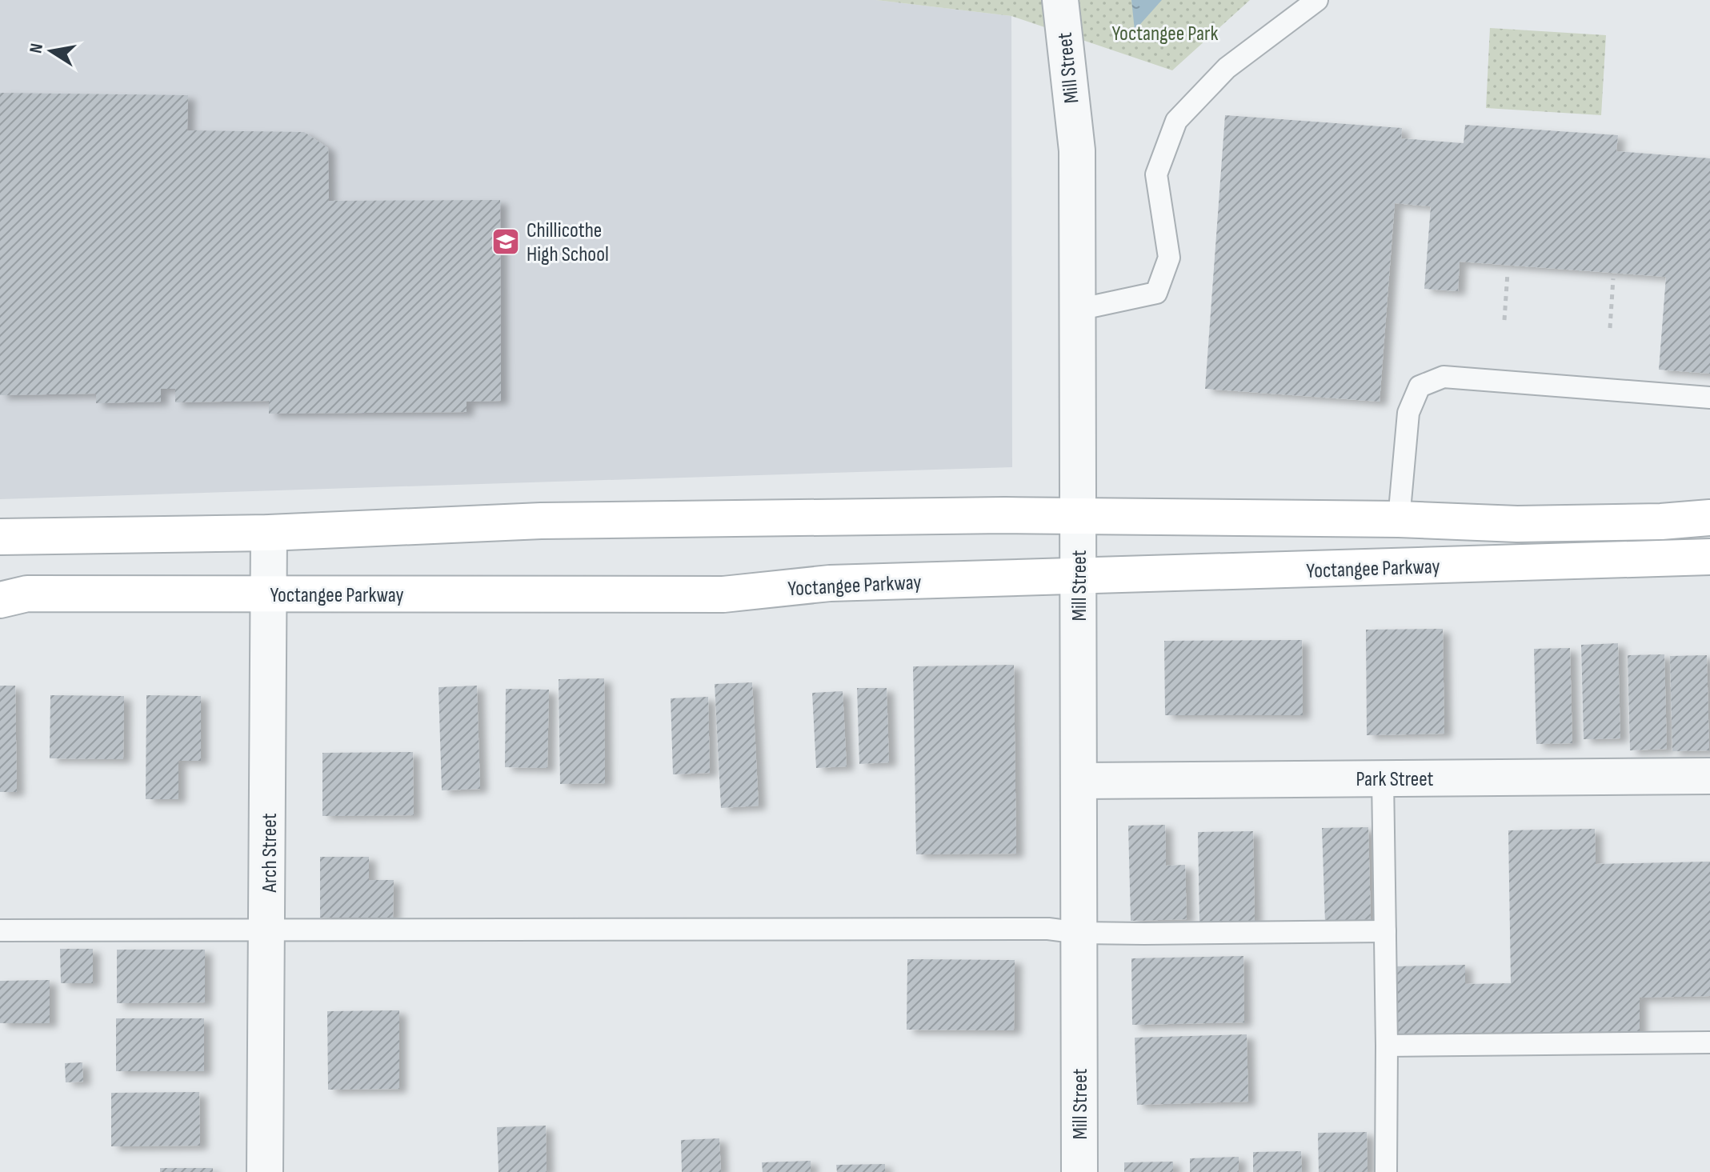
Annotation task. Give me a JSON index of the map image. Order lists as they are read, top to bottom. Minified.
{"streets":{"street":["Mill Street","Yoctangee Parkway","Park Street","Arch Street"]},"crossings":[["Mill Street","Yoctangee Parkway"],["Mill Street","Park Street"],["Yoctangee Parkway","Arch Street"]],"parks":["Yoctangee Park"],"places":{"school or university":["Chillicothe High School"]},"north":"left"}
